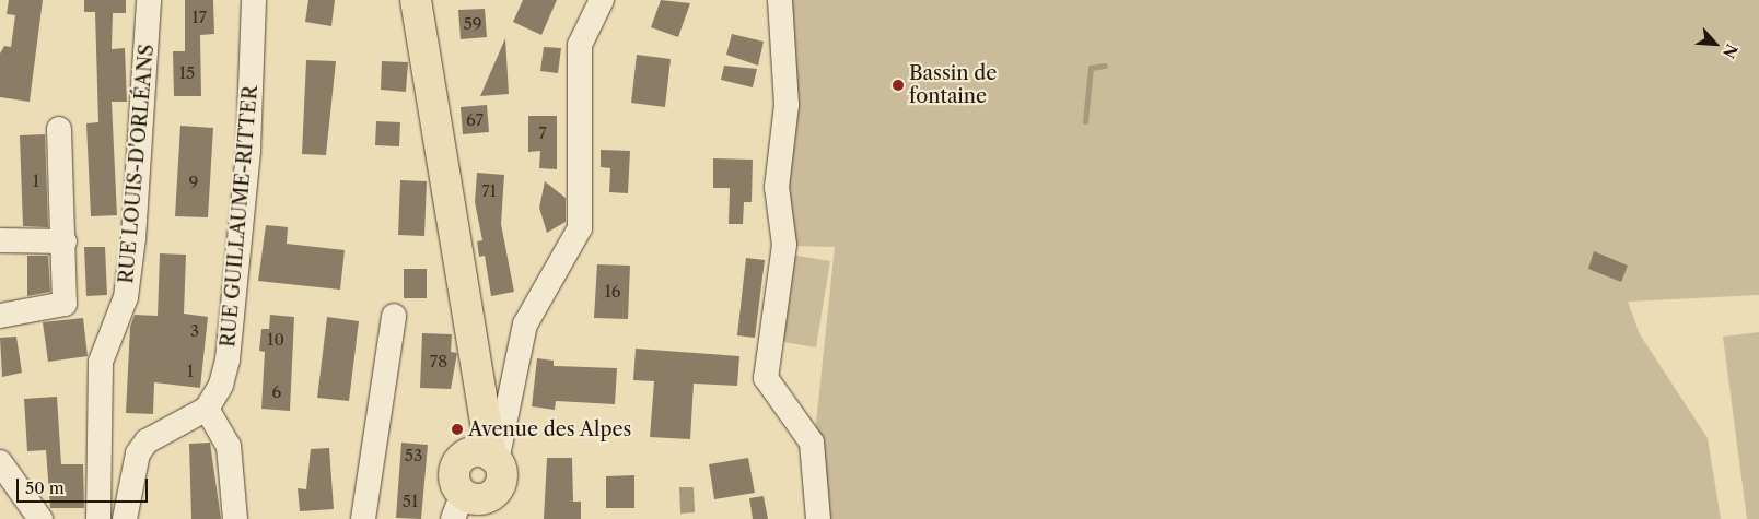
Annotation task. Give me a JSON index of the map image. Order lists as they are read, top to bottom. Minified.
{"streets":{"street":["RUE LOUIS-D'ORLÉANS","RUE GUILLAUME-RITTER"]},"places":["Bassin de fontaine","Avenue des Alpes"],"house_numbers":["17","59","15","67","7","1","9","71","16","3","10","78","1","6","53","51"],"scale_bar":"50 m","north":"bottom right"}
